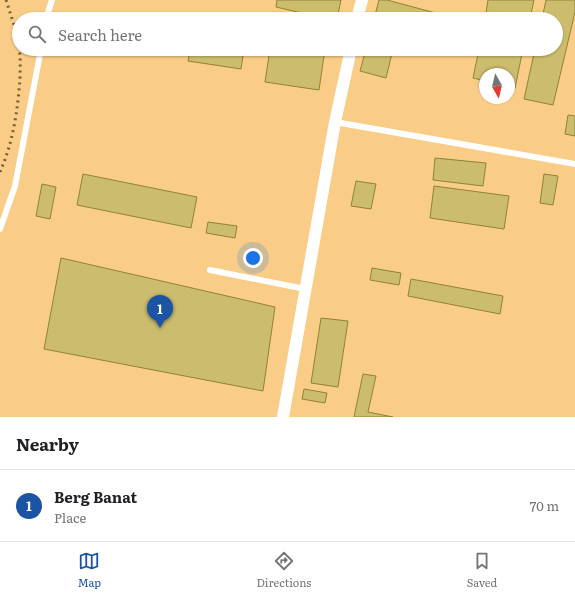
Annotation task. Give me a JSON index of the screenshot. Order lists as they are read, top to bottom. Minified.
{"north":"bottom","page":{"search":"Search here","pins":"1","heading":"Nearby","list":[{"mark":"1","name":"Berg Banat","note":"Place","value":"70 m"}],"nav":["Map","Directions","Saved"]}}
